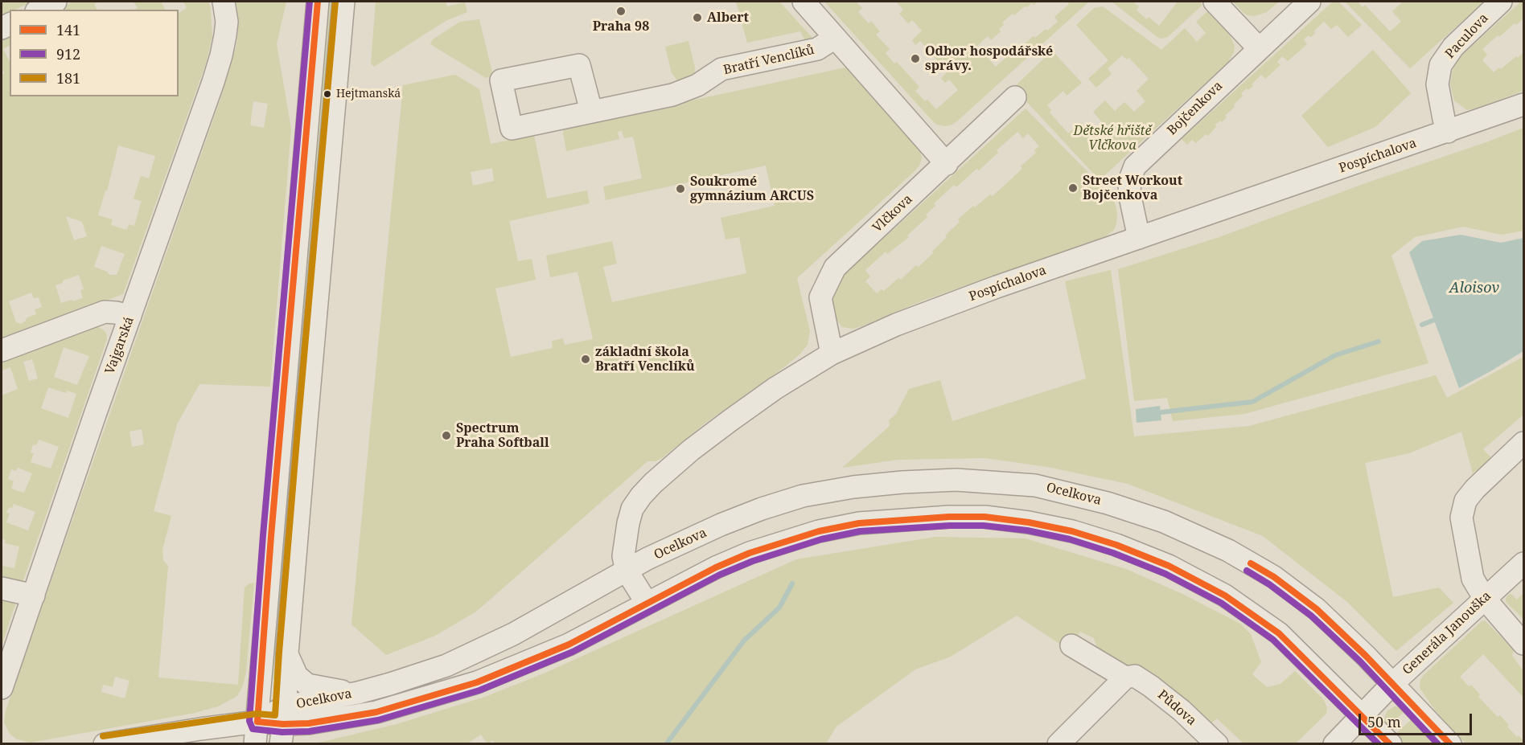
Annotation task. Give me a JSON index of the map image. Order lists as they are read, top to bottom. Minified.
{"streets":{"street":["Paculova","Bratří Venclíků","Bojčenkova","Pospíchalova","Vlčkova","Vajgarská","Ocelkova","Generála Janouška","Půdova"]},"crossings":[["Paculova","Pospíchalova"],["Bojčenkova","Pospíchalova"],["Pospíchalova","Vlčkova"],["Pospíchalova","Ocelkova"],["Ocelkova","Generála Janouška"]],"water":["Aloisov"],"parks":["Dětské hřiště Vlčkova"],"places":["Praha 98","Albert","Odbor hospodářské správy.","Hejtmanská","Street Workout Bojčenkova","Soukromé gymnázium ARCUS","základní škola Bratří Venclíků","Spectrum Praha Softball"],"lines":["transit line 141","transit line 912","transit line 181"],"legend":["141","912","181"],"scale_bar":"50 m"}
